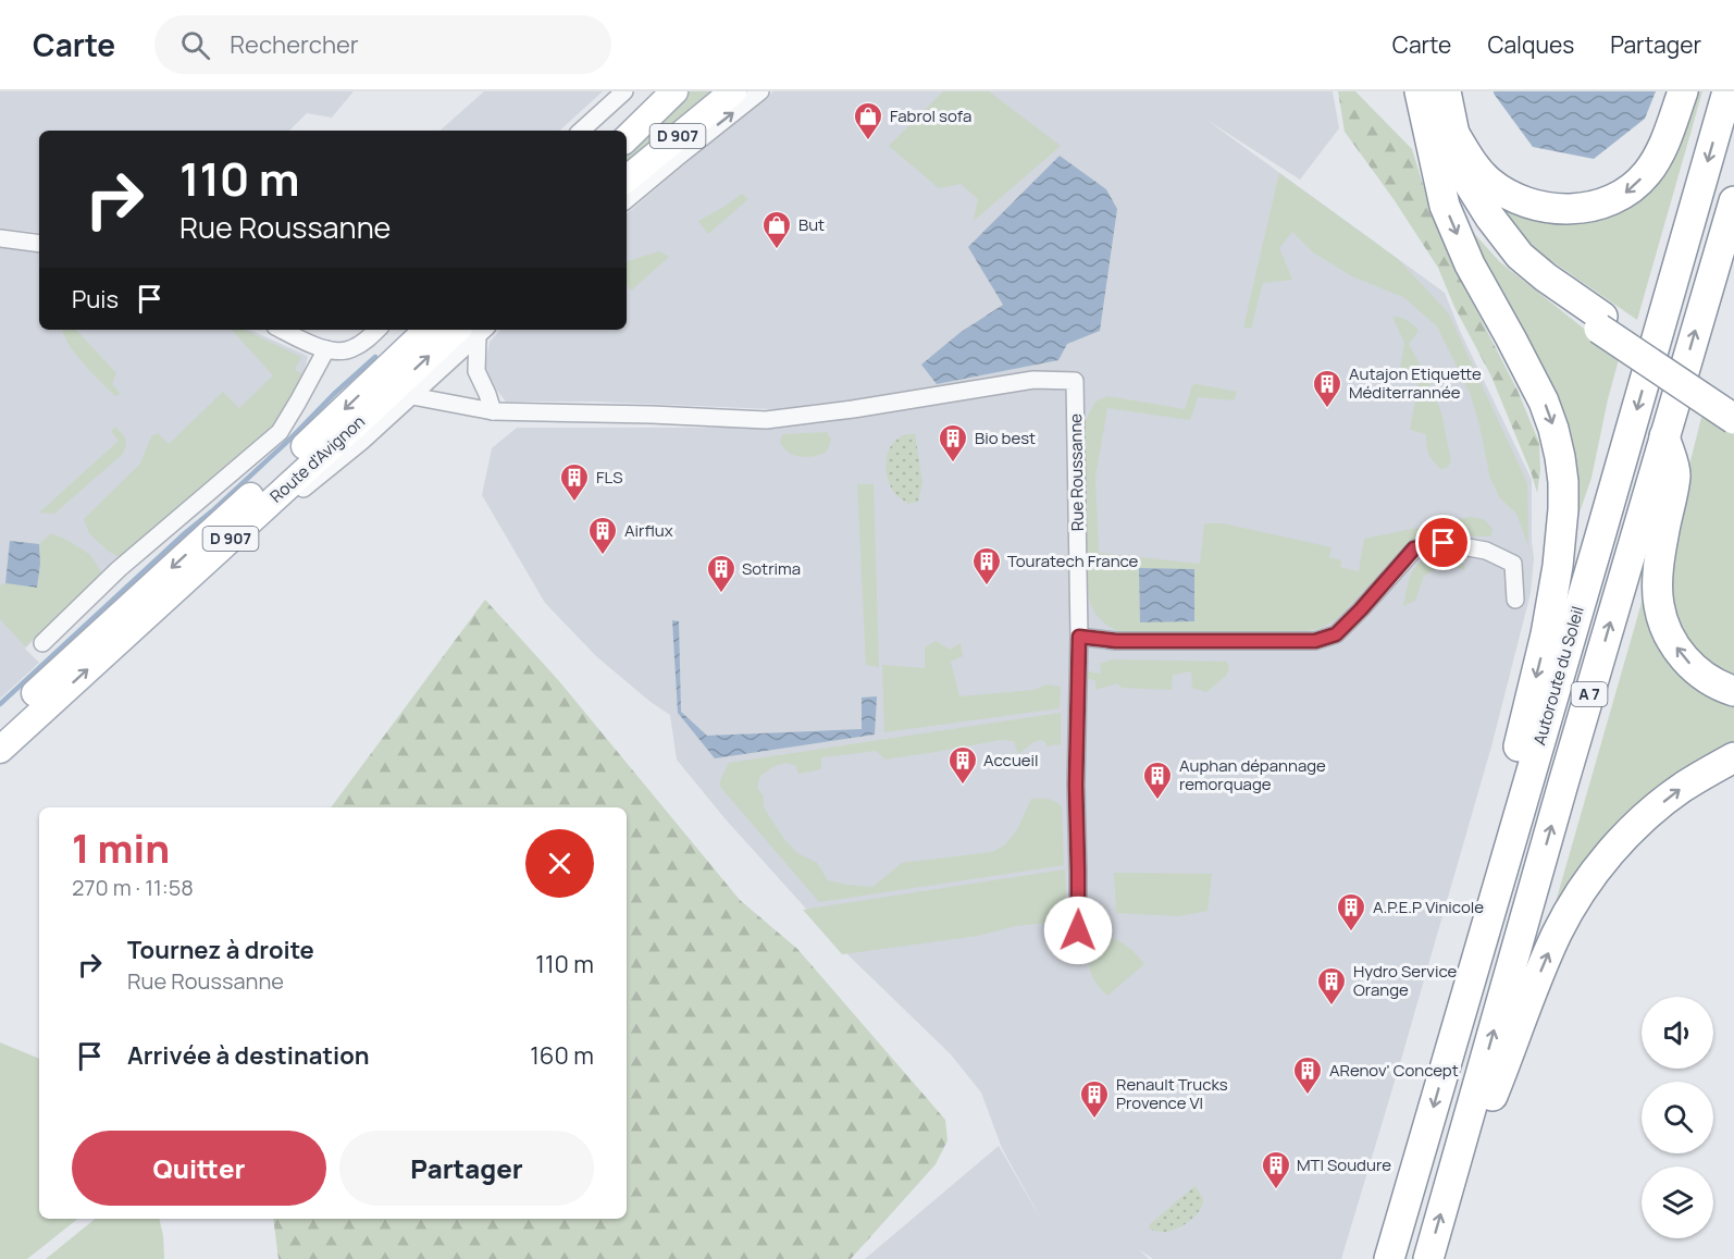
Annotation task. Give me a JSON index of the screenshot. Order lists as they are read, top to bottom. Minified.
{"streets":{"highway":["Autoroute du Soleil","A 7"],"main road":["D 907","Route d'Avignon"],"street":["Rue Roussanne"]},"places":{"shop":["Fabrol sofa","But"],"building":["Autajon Etiquette Méditerrannée","Bio best","FLS","Airflux","Touratech France","Sotrima","Accueil","Auphan dépannage remorquage","A.P.E.P Vinicole","Hydro Service Orange","ARenov' Concept","Renault Trucks Provence VI","MTI Soudure"]},"page":{"header":"Carte","search":"Rechercher","nav":["Carte","Calques","Partager"],"turn":["110 m","Rue Roussanne"],"then":"Puis","heading":["1 min","270 m · 11:58"],"list":[{"name":"Tournez à droite","note":"Rue Roussanne","value":"110 m"},{"name":"Arrivée à destination","value":"160 m"}],"buttons":["Quitter","Partager"]}}
